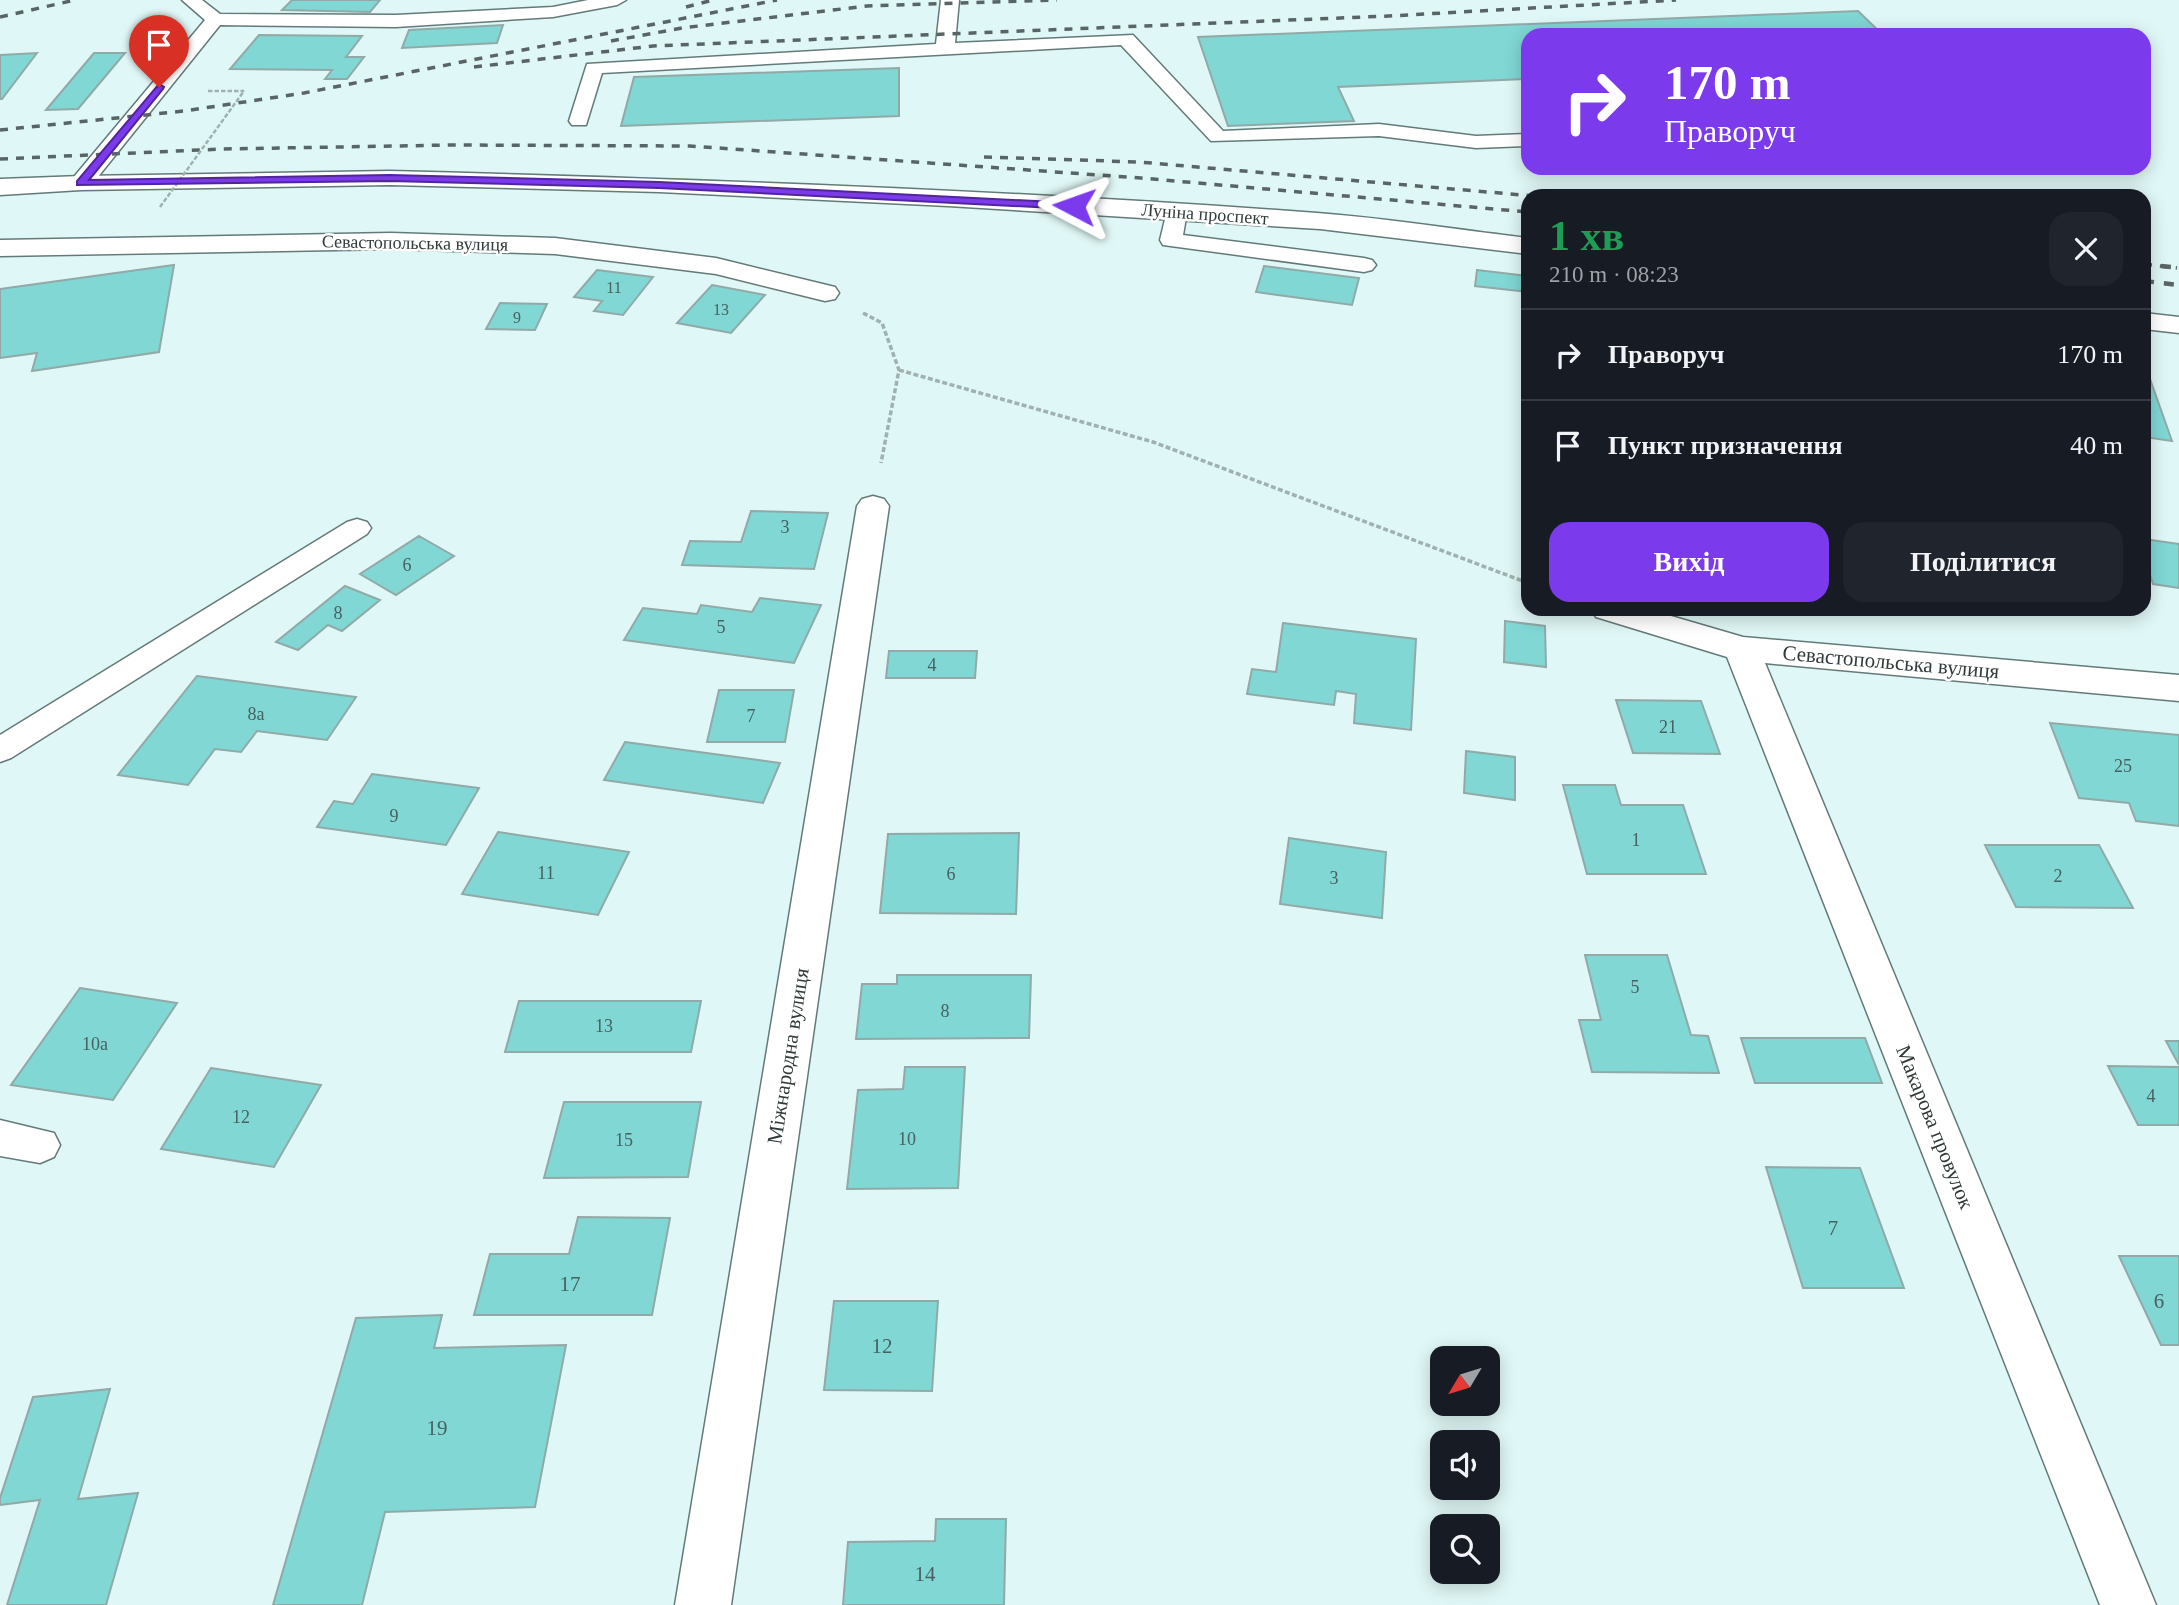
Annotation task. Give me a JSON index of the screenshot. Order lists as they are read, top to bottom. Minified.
{"streets":{"street":["Луніна проспект","Севастопольська вулиця","Міжнародна вулиця","Макарова провулок"]},"crossings":[["Севастопольська вулиця","Макарова провулок"]],"house_numbers":["11","13","9","3","6","8","5","4","8а","7","21","25","9","1","11","6","2","3","5","8","13","10а","4","12","10","15","7","17","6","12","19","14"],"north":"bottom left","page":{"turn":["170 m","Праворуч"],"heading":["1 хв","210 m · 08:23"],"list":[{"name":"Праворуч","value":"170 m"},{"name":"Пункт призначення","value":"40 m"}],"buttons":["Вихід","Поділитися"]}}
